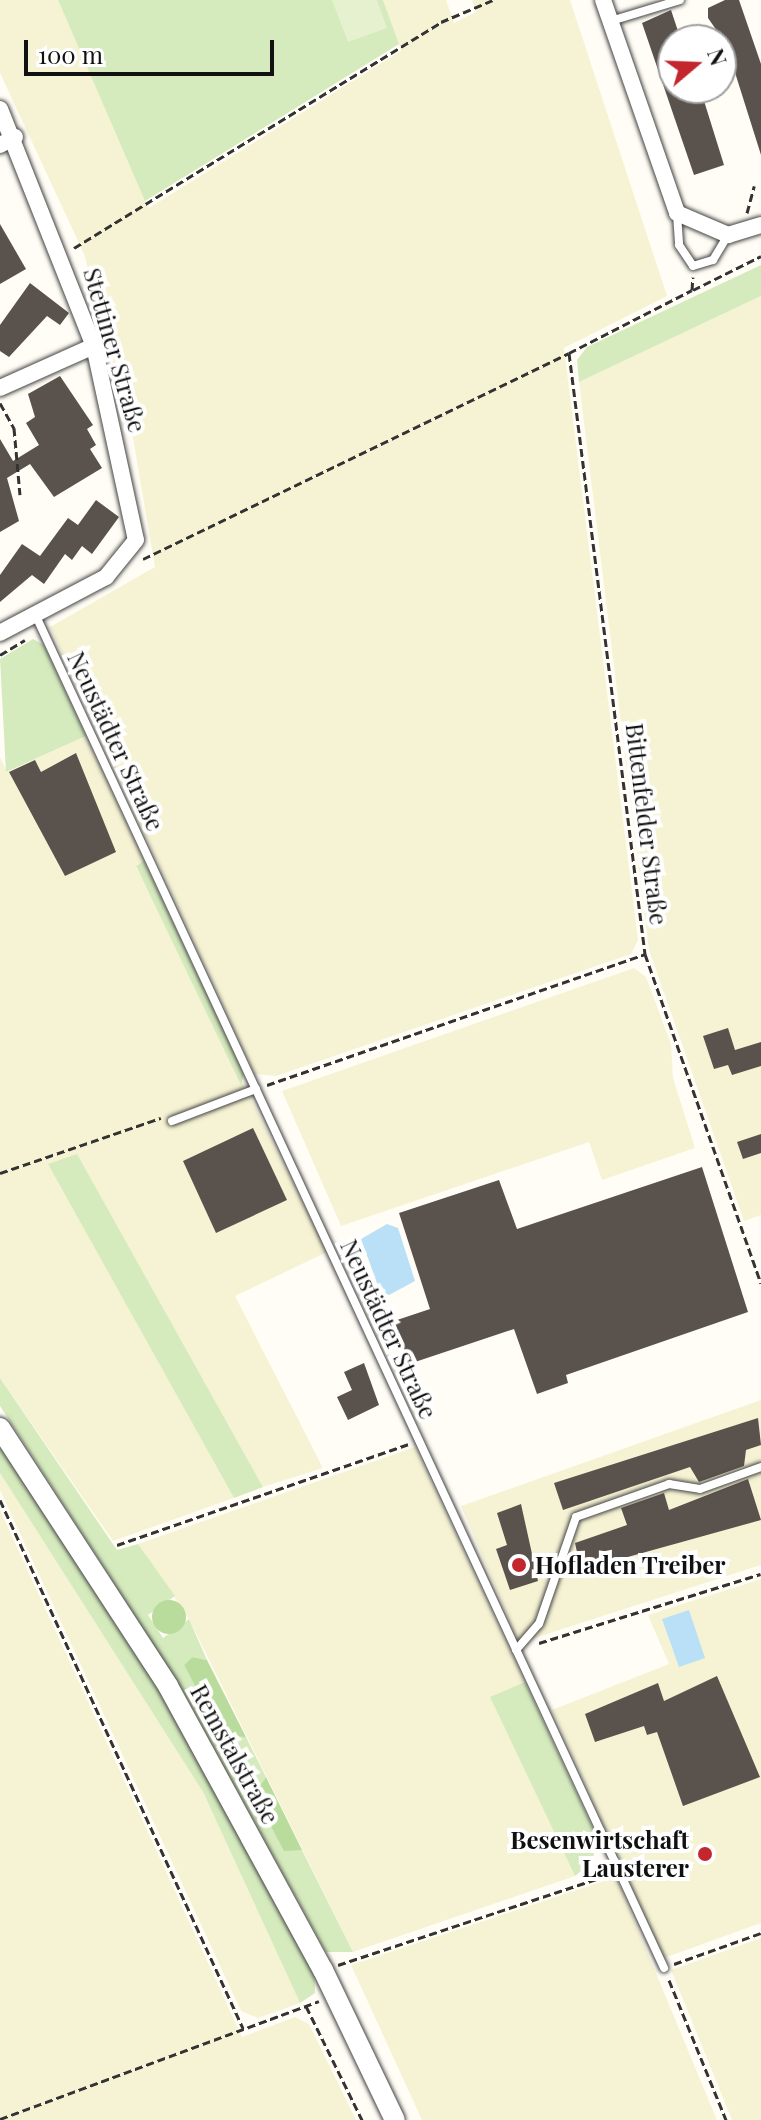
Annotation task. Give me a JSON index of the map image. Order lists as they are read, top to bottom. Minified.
{"streets":{"street":["Stettiner Straße","Remstalstraße"],"lane":["Neustädter Straße"],"path":["Bittenfelder Straße"]},"places":["Hofladen Treiber","Besenwirtschaft Lausterer"],"scale_bar":"100 m","north":"right"}
